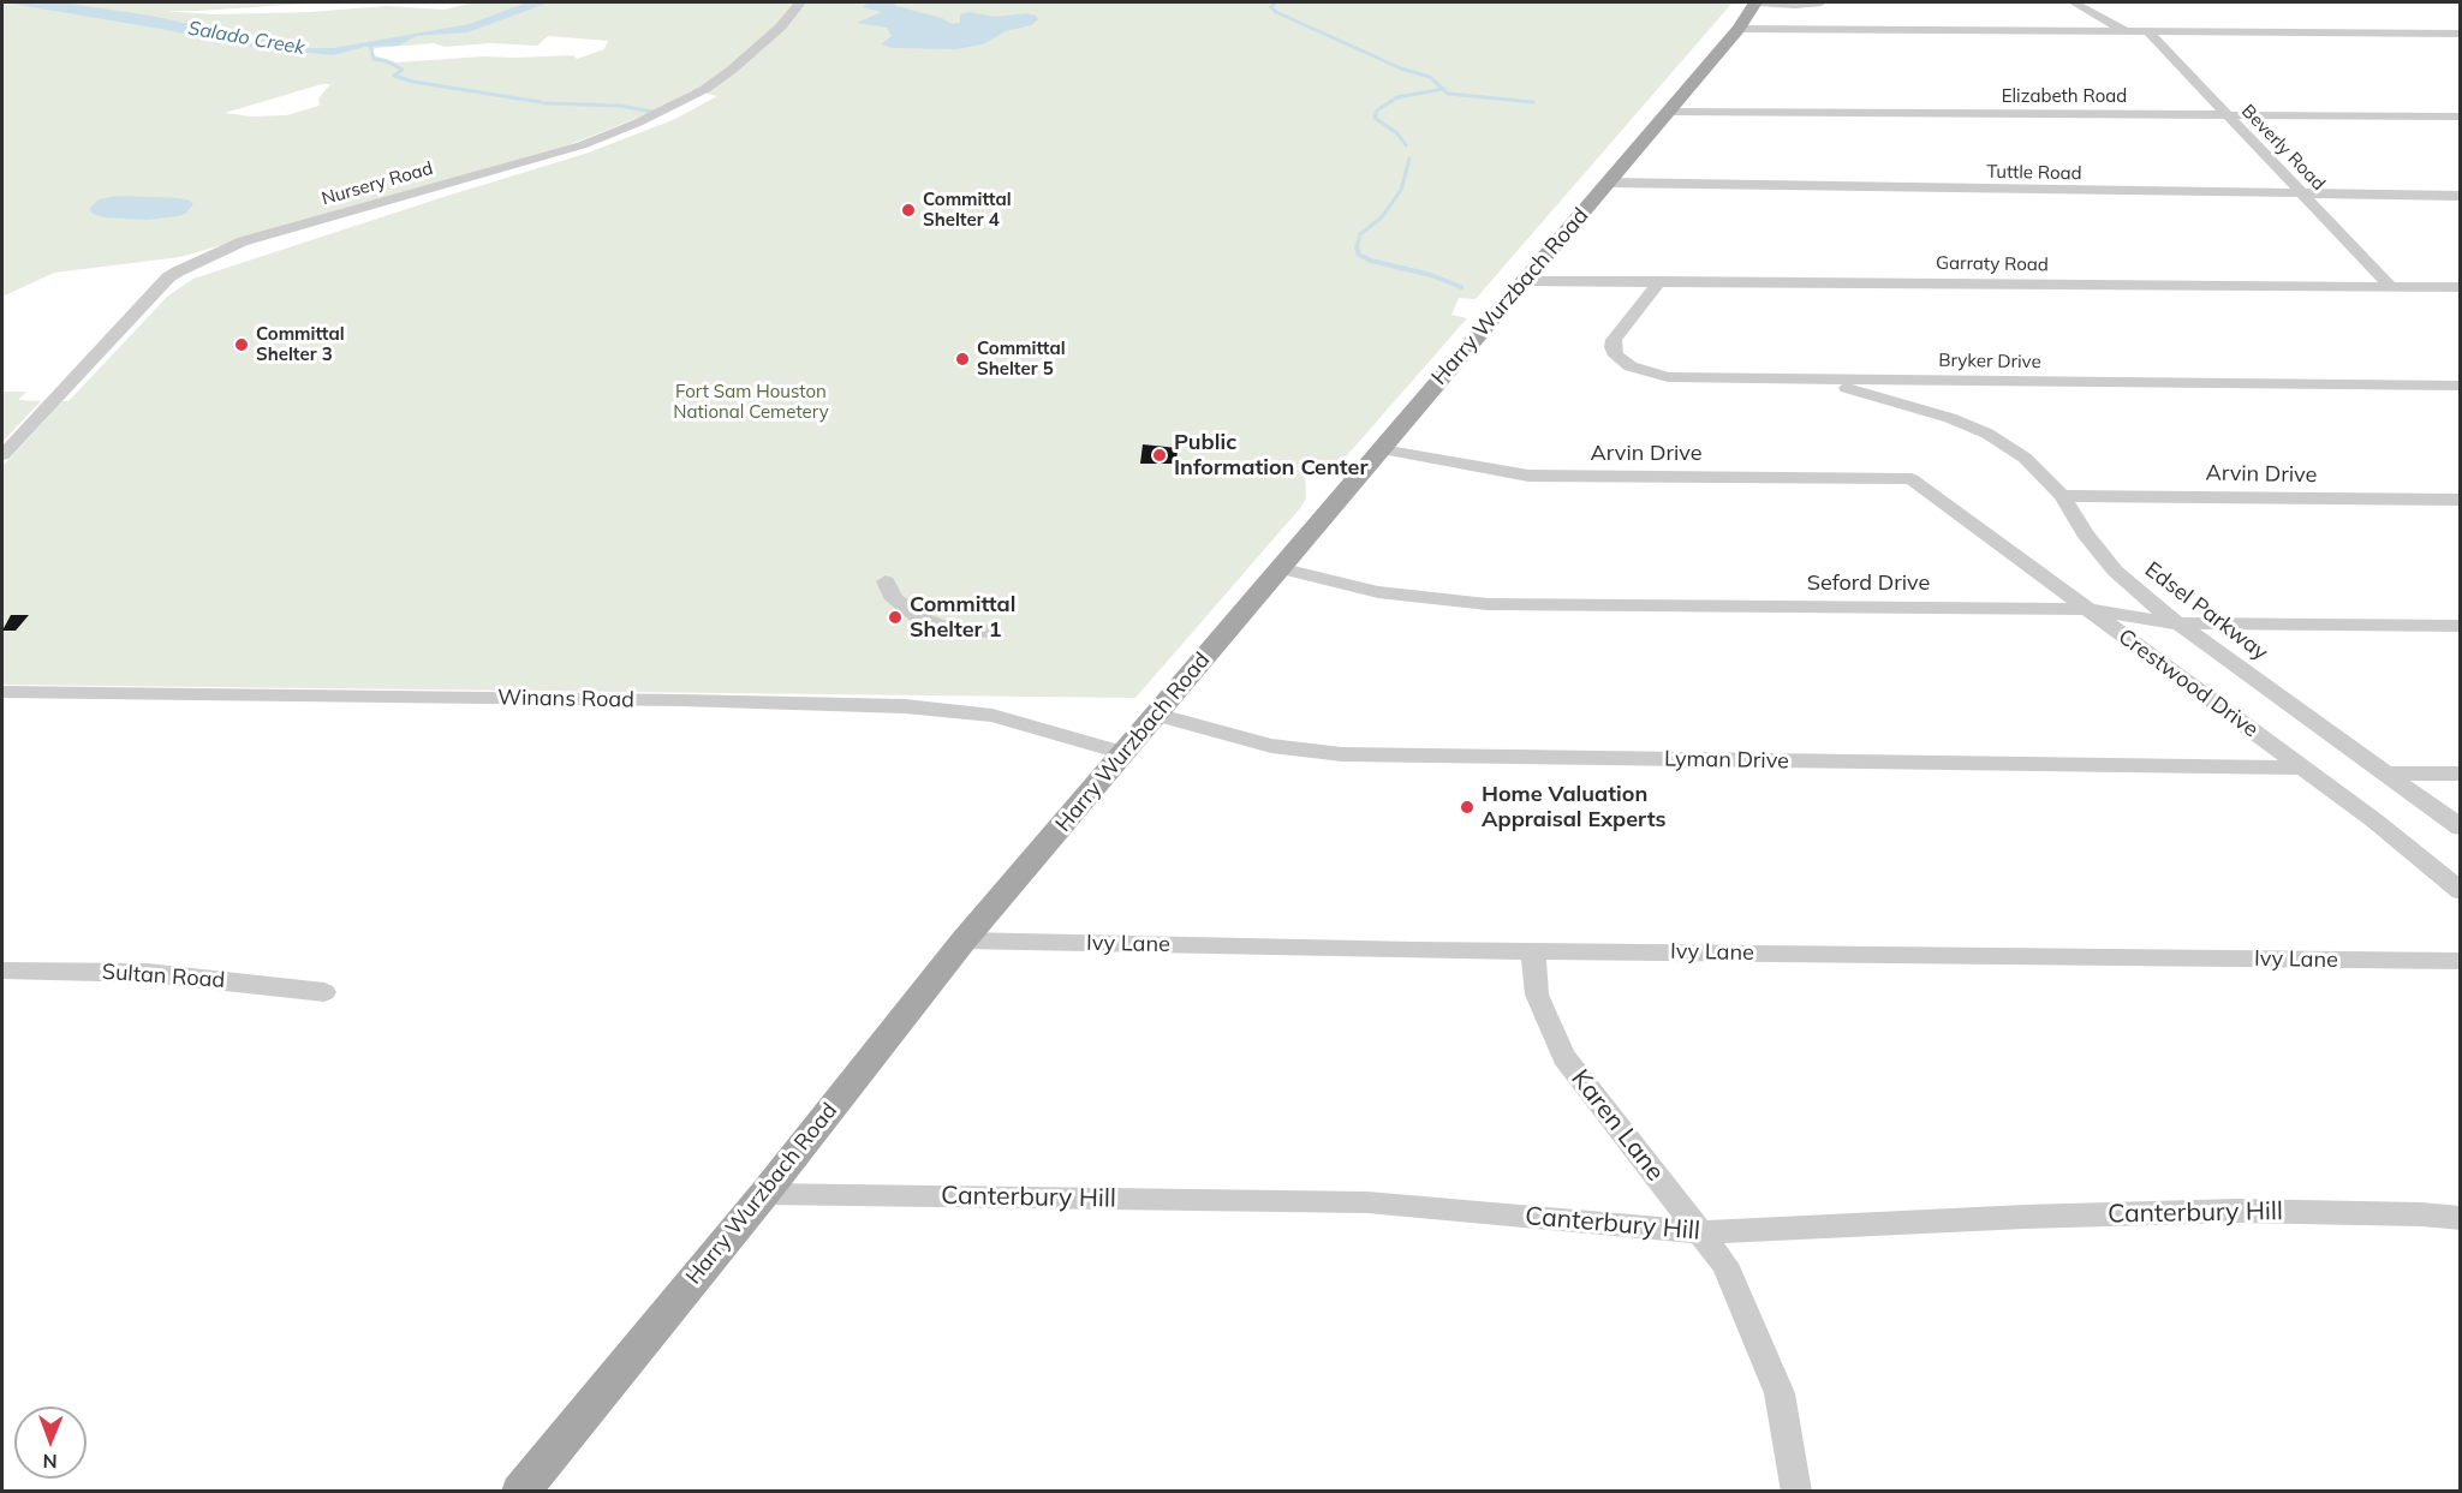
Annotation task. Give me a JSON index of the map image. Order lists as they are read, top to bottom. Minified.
{"streets":{"main road":["Harry Wurzbach Road"],"street":["Elizabeth Road","Beverly Road","Tuttle Road","Nursery Road","Garraty Road","Bryker Drive","Arvin Drive","Seford Drive","Edsel Parkway","Crestwood Drive","Winans Road","Lyman Drive","Ivy Lane","Sultan Road","Karen Lane","Canterbury Hill"]},"crossings":[["Elizabeth Road","Beverly Road"],["Elizabeth Road","Harry Wurzbach Road"],["Beverly Road","Tuttle Road"],["Beverly Road","Garraty Road"],["Tuttle Road","Harry Wurzbach Road"],["Garraty Road","Harry Wurzbach Road"],["Garraty Road","Bryker Drive"],["Harry Wurzbach Road","Arvin Drive"],["Harry Wurzbach Road","Seford Drive"],["Harry Wurzbach Road","Winans Road"],["Harry Wurzbach Road","Lyman Drive"],["Harry Wurzbach Road","Ivy Lane"],["Harry Wurzbach Road","Canterbury Hill"],["Bryker Drive","Edsel Parkway"],["Arvin Drive","Edsel Parkway"],["Arvin Drive","Crestwood Drive"],["Seford Drive","Edsel Parkway"],["Seford Drive","Crestwood Drive"],["Crestwood Drive","Lyman Drive"],["Ivy Lane","Karen Lane"],["Karen Lane","Canterbury Hill"]],"water":["Salado Creek"],"parks":["Fort Sam Houston National Cemetery"],"places":["Committal Shelter 4","Committal Shelter 3","Committal Shelter 5","Public Information Center","Committal Shelter 1","Home Valuation Appraisal Experts"],"north":"bottom"}
